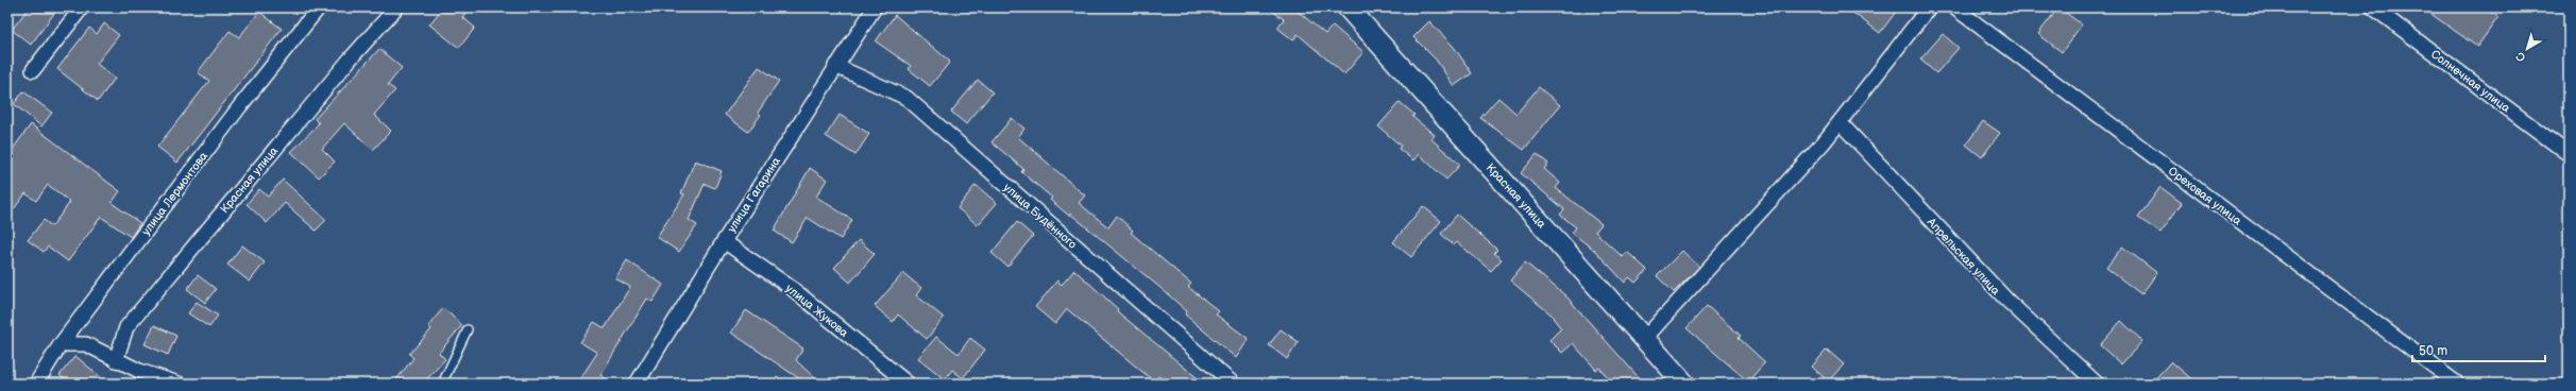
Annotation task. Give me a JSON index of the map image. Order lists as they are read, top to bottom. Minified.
{"streets":{"main road":["Красная улица"],"street":["Солнечная улица","улица Лермонтова","улица Гагарина","Ореховая улица","улица Будённого","Апрельская улица","улица Жукова"]},"crossings":[["улица Гагарина","улица Будённого"],["улица Гагарина","улица Жукова"]],"scale_bar":"50 m","north":"bottom left"}
